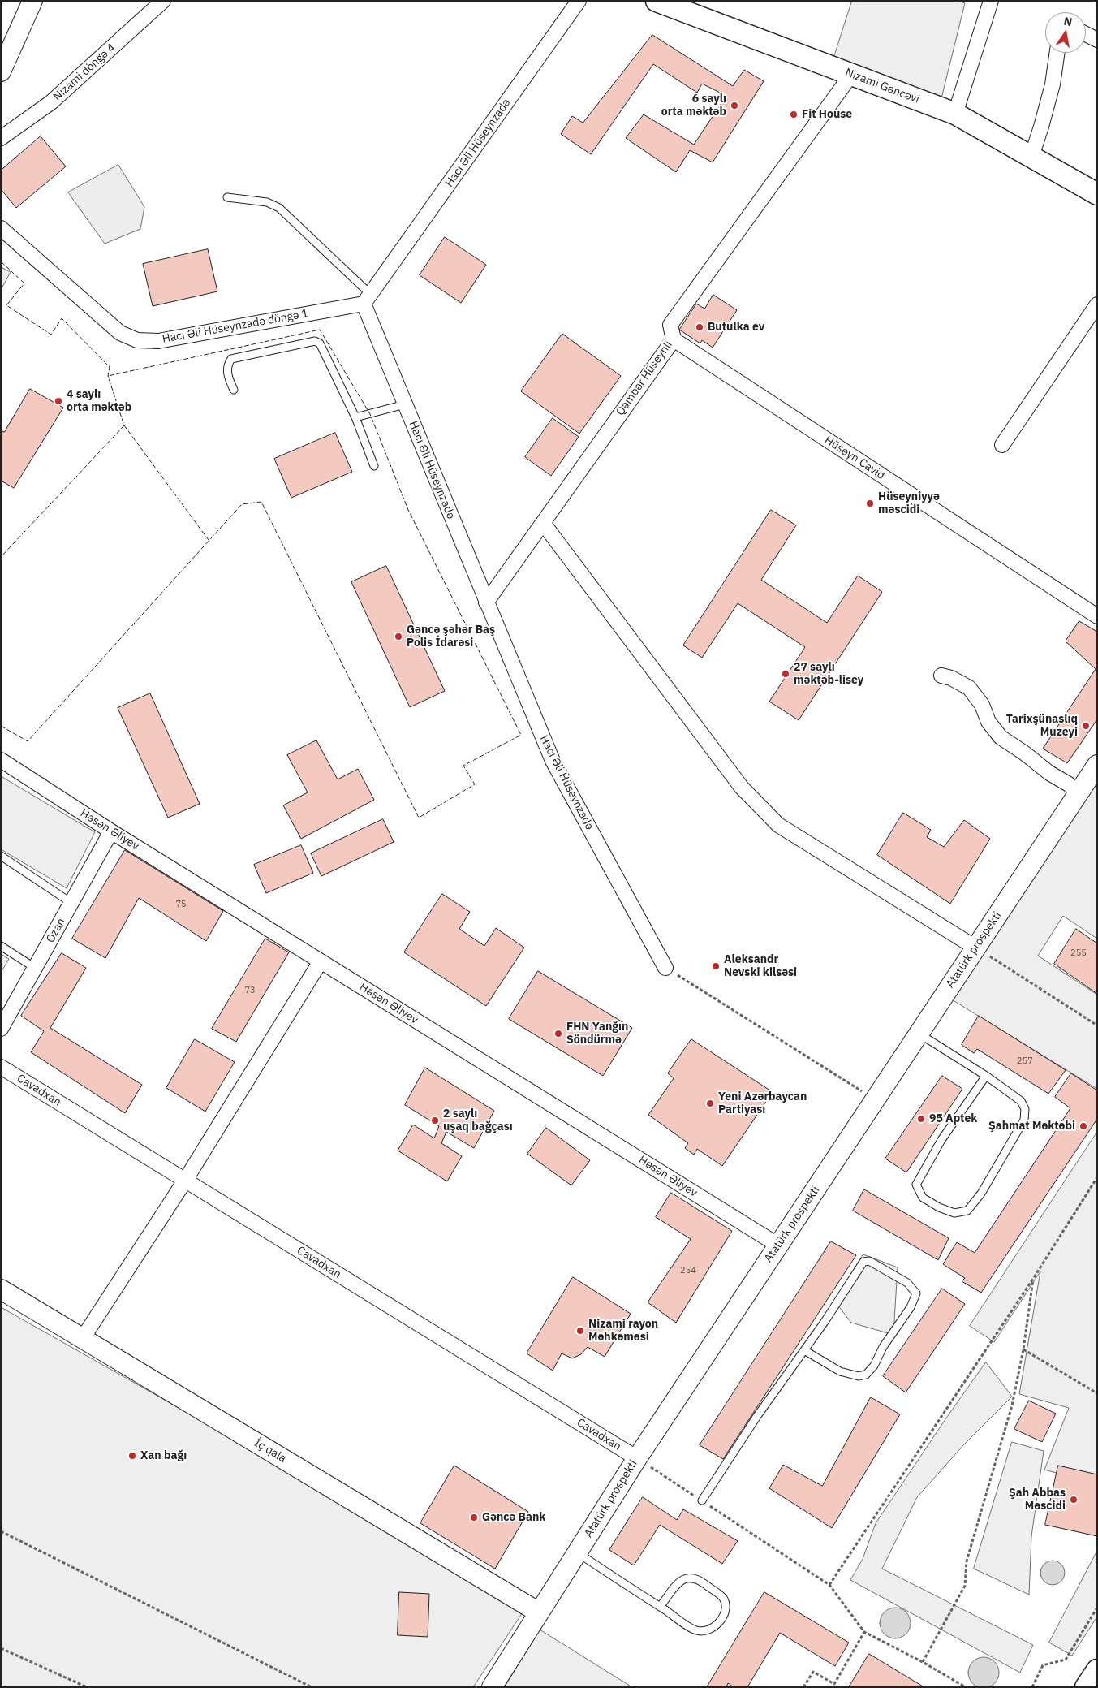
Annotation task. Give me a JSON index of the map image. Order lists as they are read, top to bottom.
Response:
{
  "streets": {
    "main road": ["Nizami Gəncəvi", "Atatürk prospekti", "İç qala"],
    "street": [
      "Nizami döngə 4",
      "Hacı Əli Hüseynzadə",
      "Hacı Əli Hüseynzadə döngə 1",
      "Qəmbər Hüseynli",
      "Hüseyn Cavid",
      "Həsən Əliyev",
      "Ozan",
      "Cavadxan"
    ]
  },
  "crossings": [
    ["Nizami Gəncəvi", "Qəmbər Hüseynli"],
    ["Hacı Əli Hüseynzadə", "Hacı Əli Hüseynzadə döngə 1"],
    ["Hacı Əli Hüseynzadə", "Qəmbər Hüseynli"],
    ["Qəmbər Hüseynli", "Hüseyn Cavid"],
    ["Həsən Əliyev", "Ozan"],
    ["Həsən Əliyev", "Atatürk prospekti"],
    ["Atatürk prospekti", "Cavadxan"],
    ["Atatürk prospekti", "İç qala"]
  ],
  "places": [
    "6 saylı orta məktəb",
    "Fit House",
    "Butulka ev",
    "4 saylı orta məktəb",
    "Hüseyniyyə məscidi",
    "Gəncə şəhər Baş Polis İdarəsi",
    "27 saylı məktəb-lisey",
    "Tarixşünaslıq Muzeyi",
    "Aleksandr Nevski kilsəsi",
    "FHN Yanğın Söndürmə",
    "Yeni Azərbaycan Partiyası",
    "95 Aptek",
    "2 saylı uşaq bağçası",
    "Şahmat Məktəbi",
    "Nizami rayon Məhkəməsi",
    "Xan bağı",
    "Şah Abbas Məscidi",
    "Gəncə Bank"
  ],
  "house_numbers": [
    "75",
    "255",
    "73",
    "257",
    "254"
  ],
  "north": "top"
}
